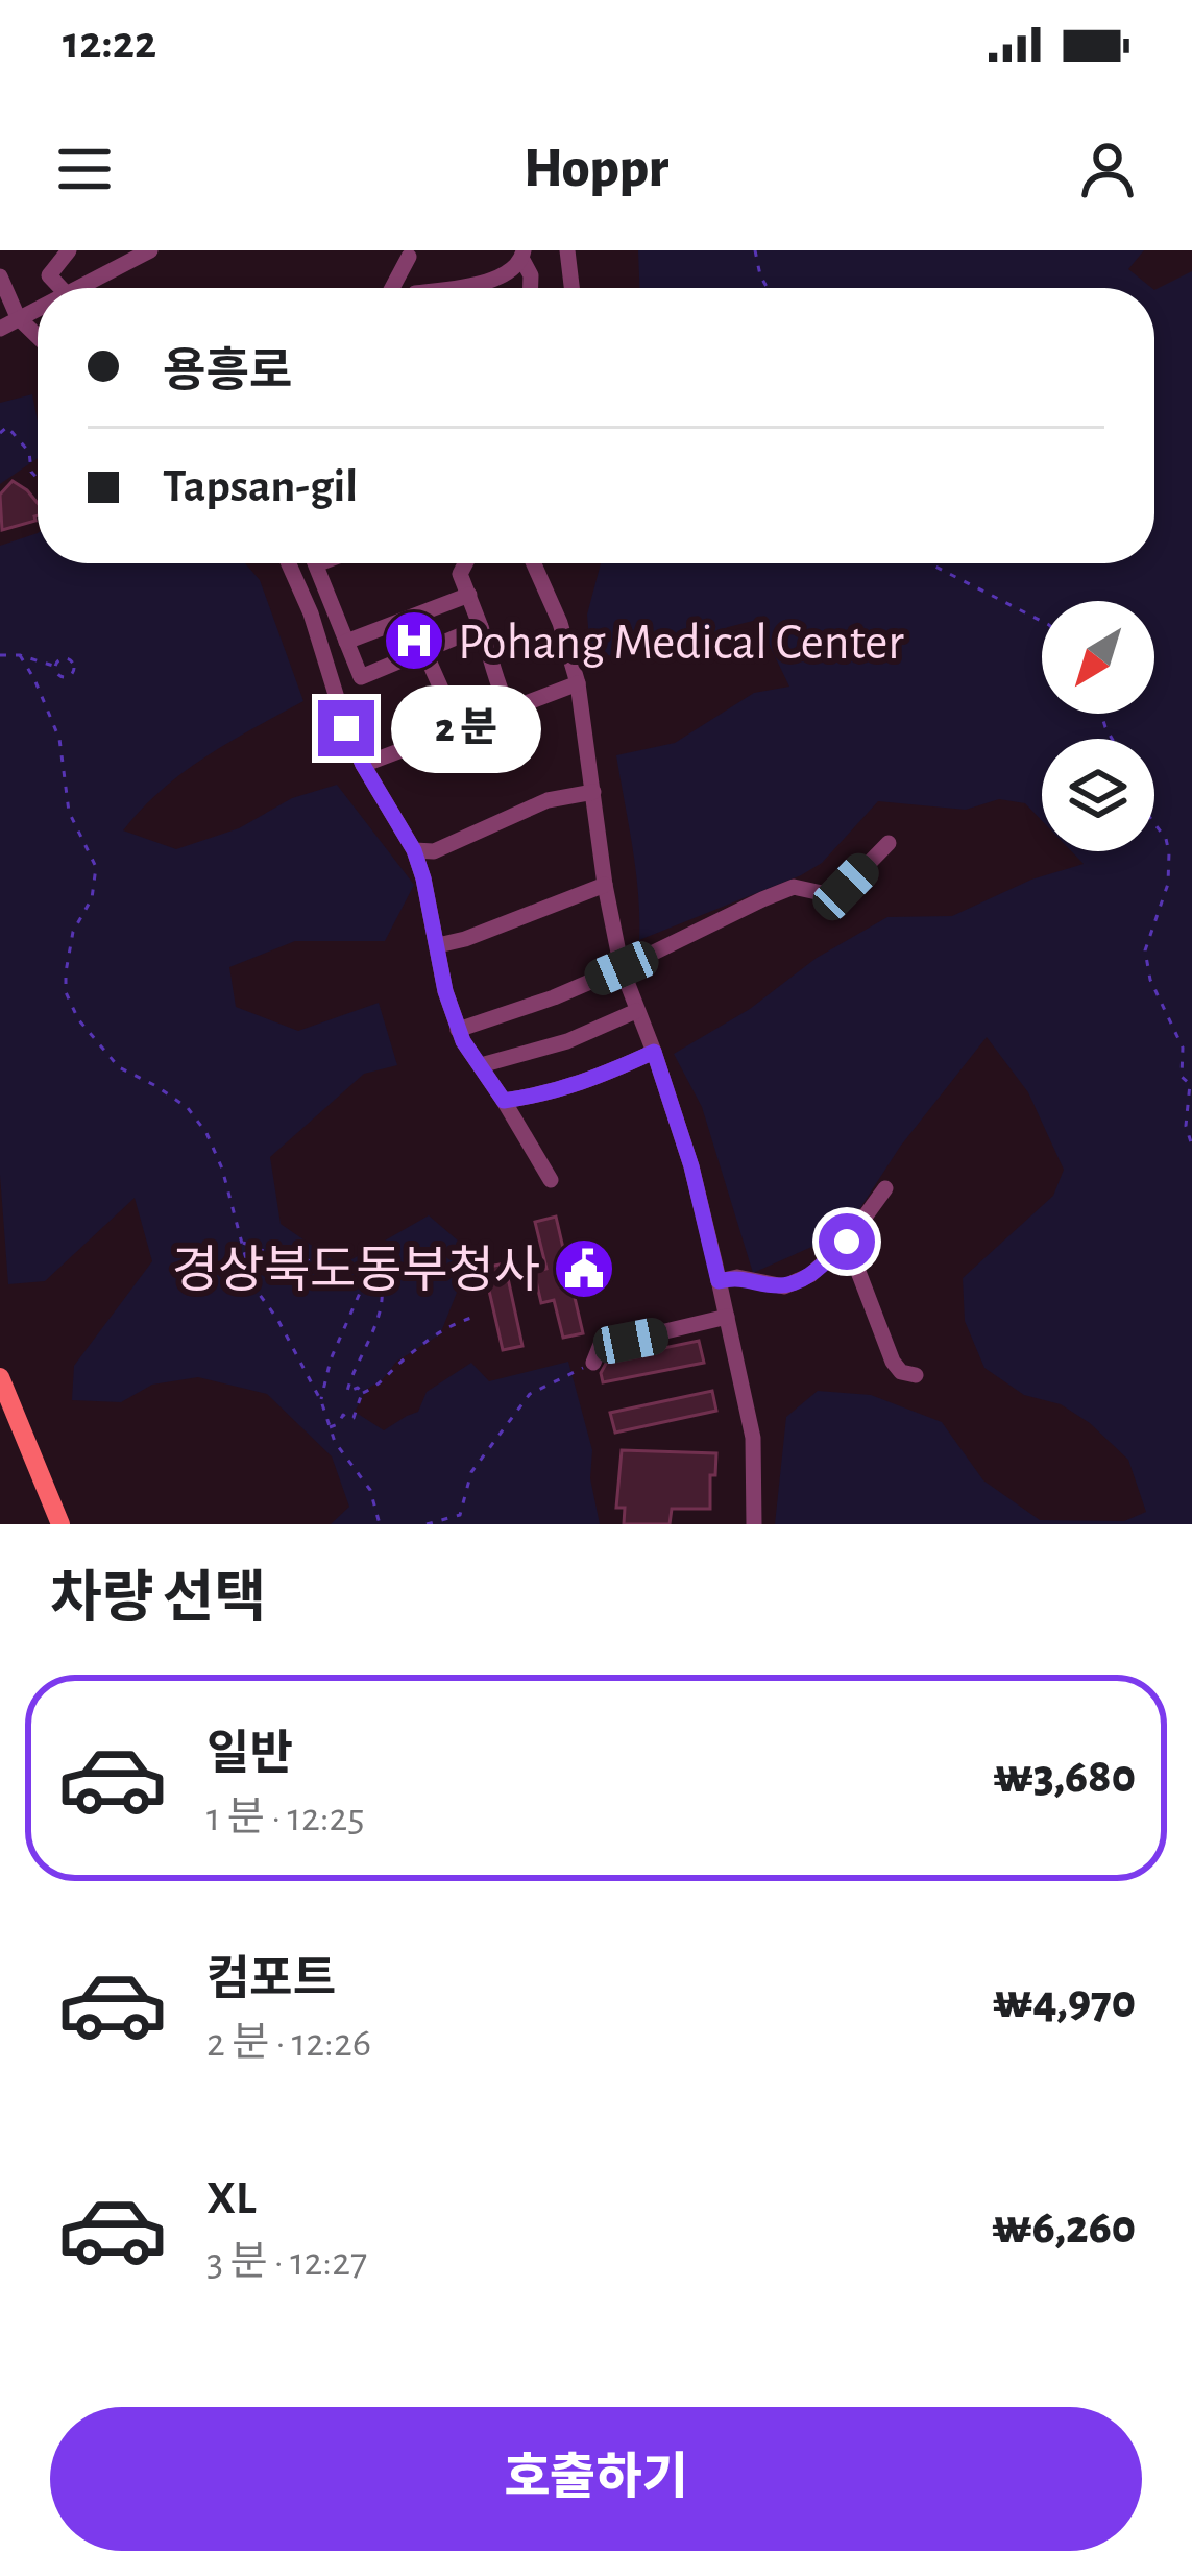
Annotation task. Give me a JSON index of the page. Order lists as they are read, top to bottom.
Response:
{
  "places": {
    "hospital": ["Pohang Medical Center"],
    "public building": ["경상북도동부청사"]
  },
  "north": "bottom left",
  "page": {
    "status": "12:22",
    "header": "Hoppr",
    "banner": ["용흥로", "Tapsan-gil"],
    "bubble": "2 분",
    "heading": "차량 선택",
    "list": [
      {
        "name": "일반",
        "note": "1 분 · 12:25",
        "value": "₩3,680"
      },
      {
        "name": "컴포트",
        "note": "2 분 · 12:26",
        "value": "₩4,970"
      },
      {
        "name": "XL",
        "note": "3 분 · 12:27",
        "value": "₩6,260"
      }
    ],
    "buttons": "호출하기"
  }
}
